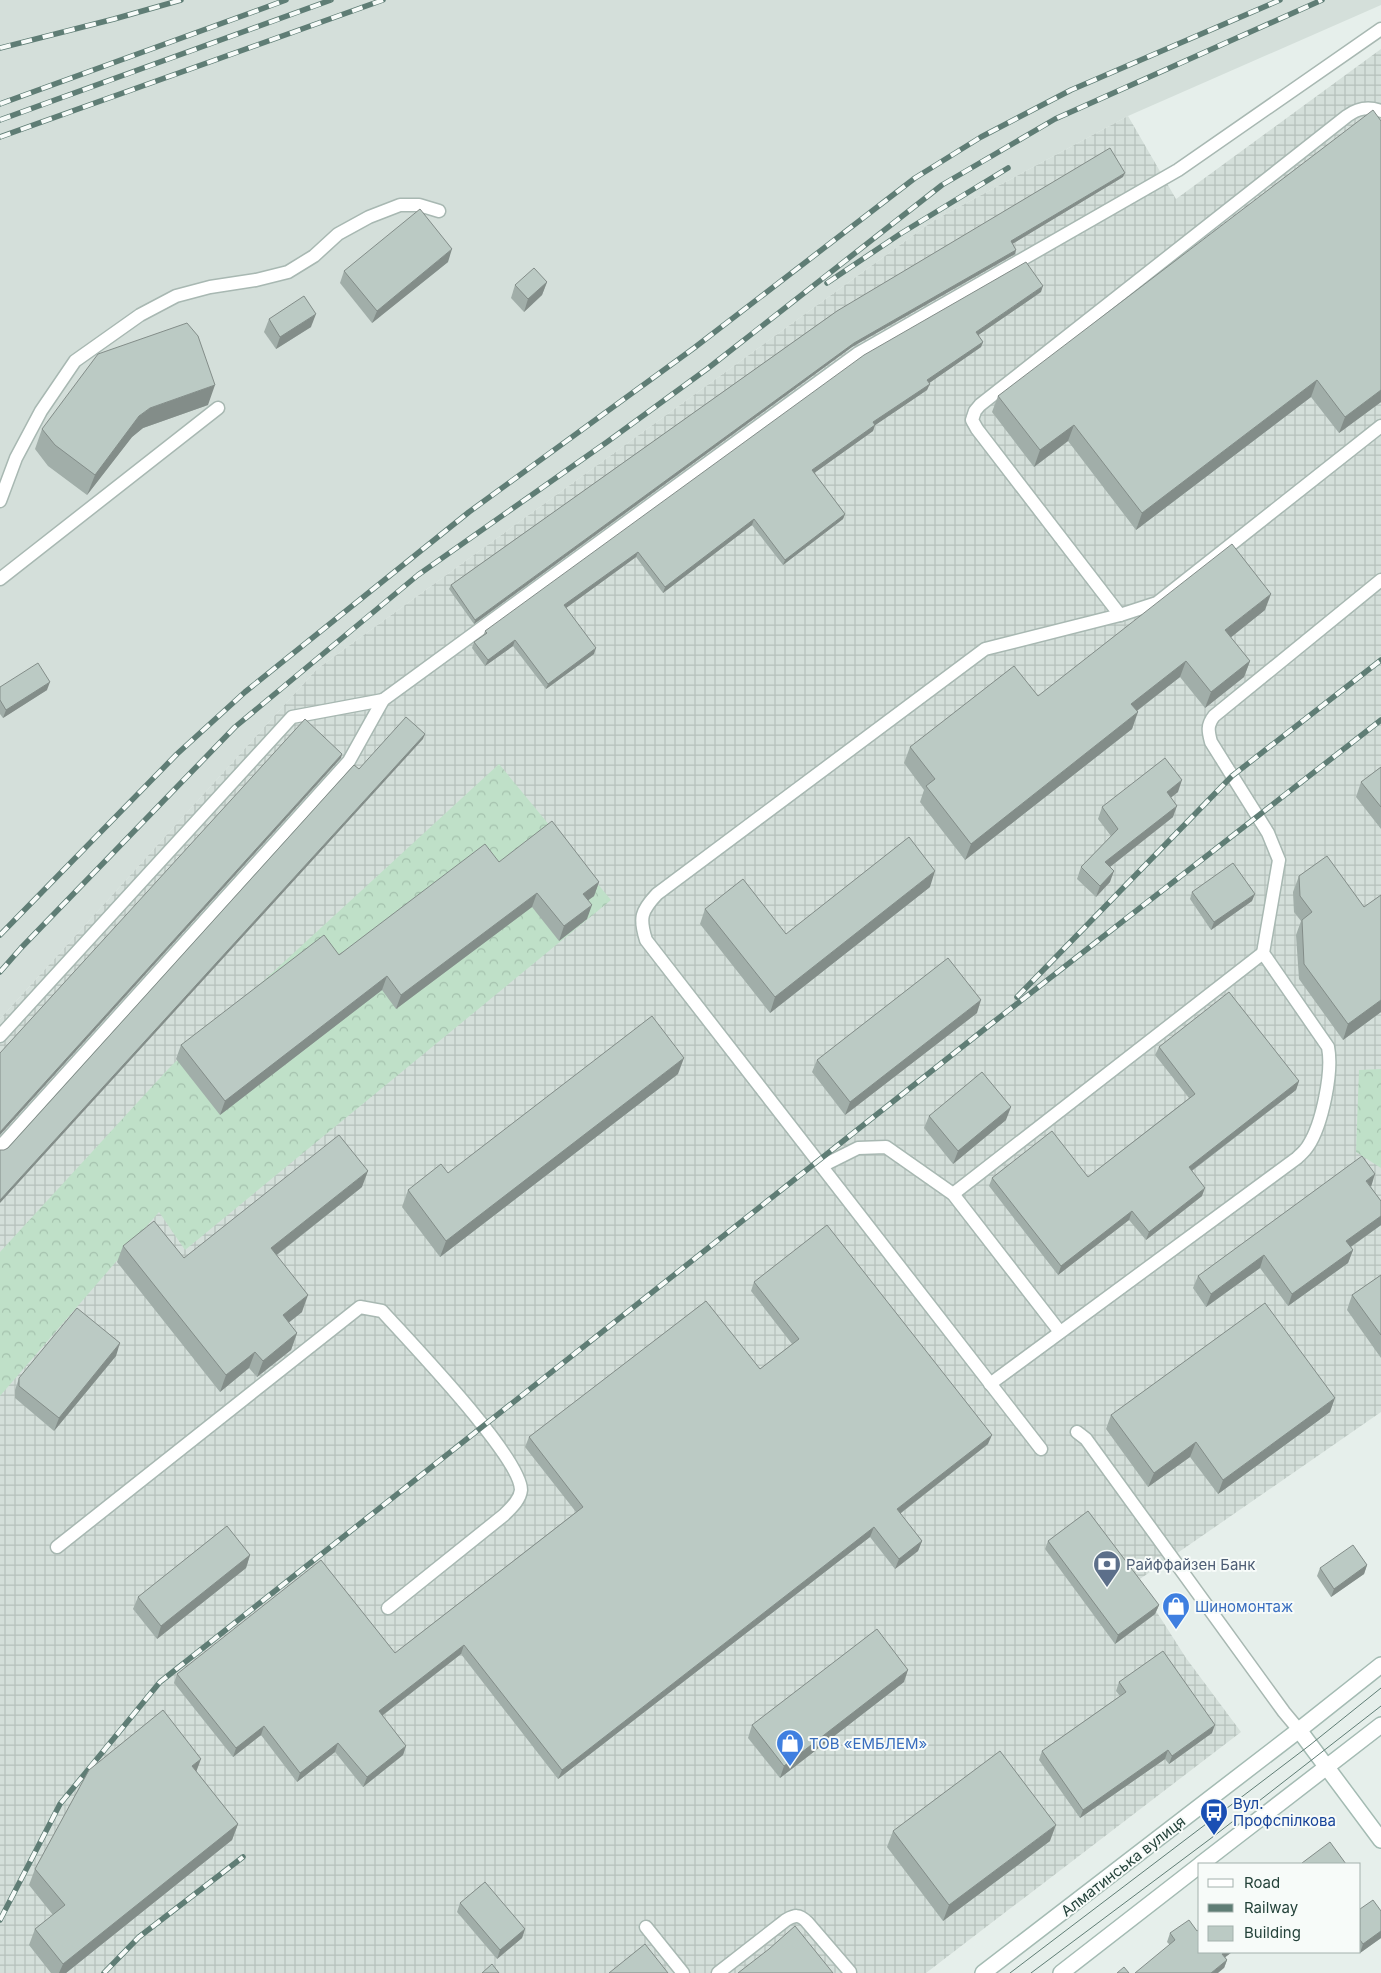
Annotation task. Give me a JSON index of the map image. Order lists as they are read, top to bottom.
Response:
{
  "streets": {
    "street": ["Алматинська вулиця"]
  },
  "places": {
    "bank": ["Райффайзен Банк"],
    "shop": ["Шиномонтаж", "ТОВ «ЕМБЛЕМ»"],
    "bus stop": ["Вул. Профспілкова"]
  },
  "legend": ["Road", "Railway", "Building"]
}
